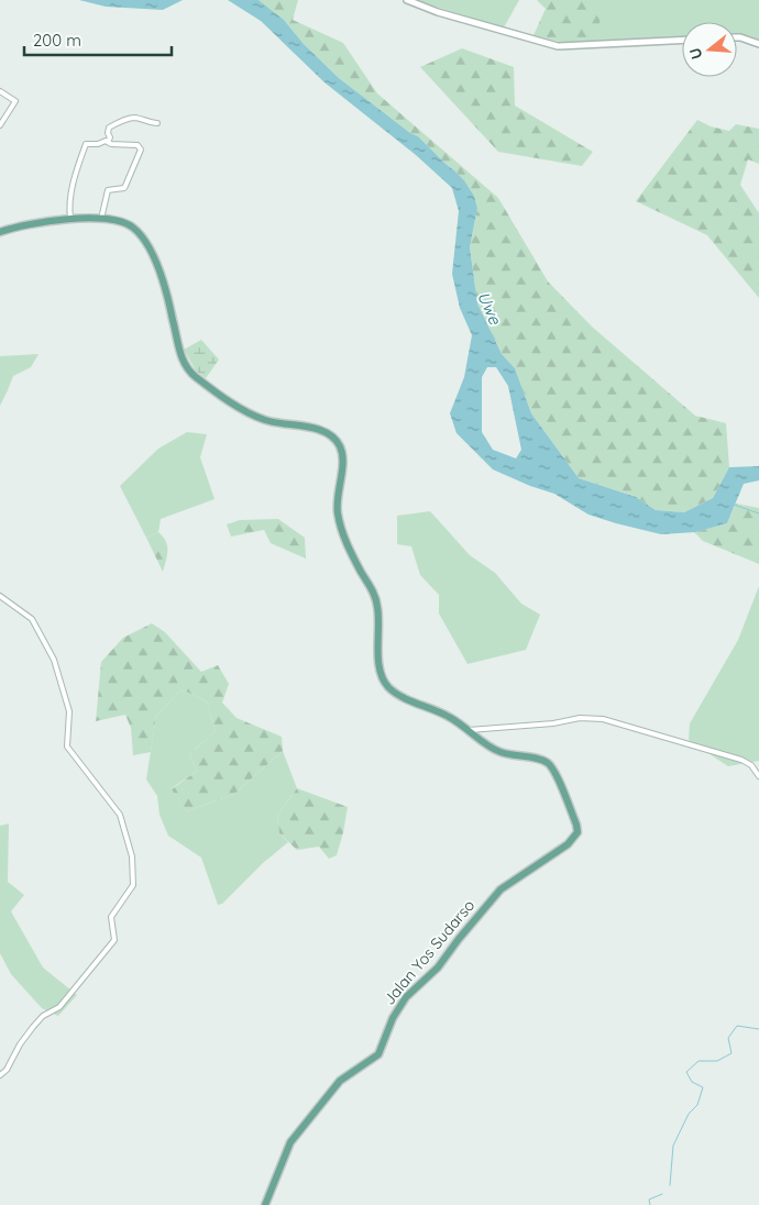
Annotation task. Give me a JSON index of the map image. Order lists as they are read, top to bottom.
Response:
{
  "streets": {
    "main road": ["Jalan Yos Sudarso"]
  },
  "water": ["Uwe"],
  "scale_bar": "200 m",
  "north": "left"
}
